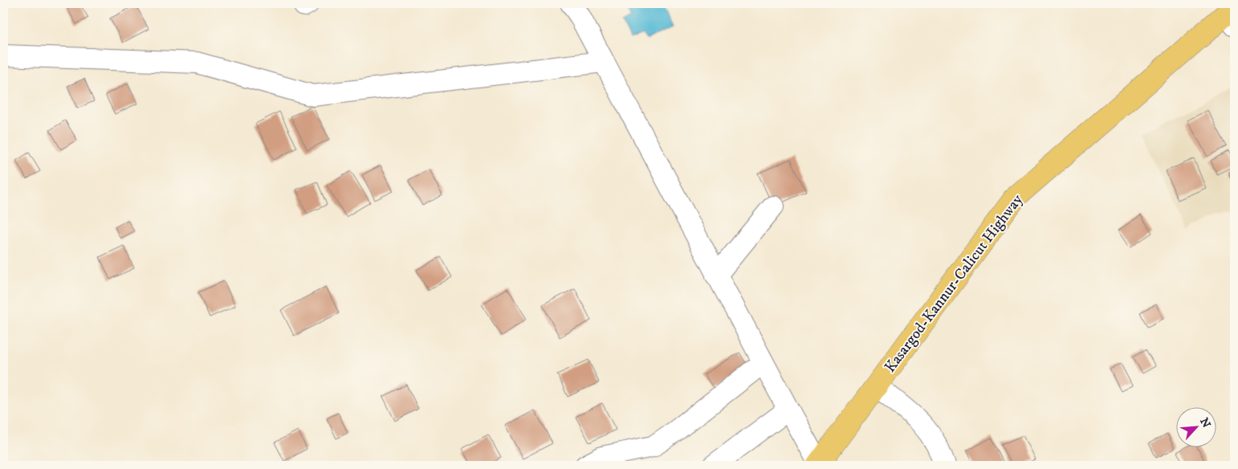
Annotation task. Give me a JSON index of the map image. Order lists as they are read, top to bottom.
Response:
{
  "streets": {
    "highway": ["Kasargod-Kannur-Calicut Highway"]
  },
  "north": "top right"
}
